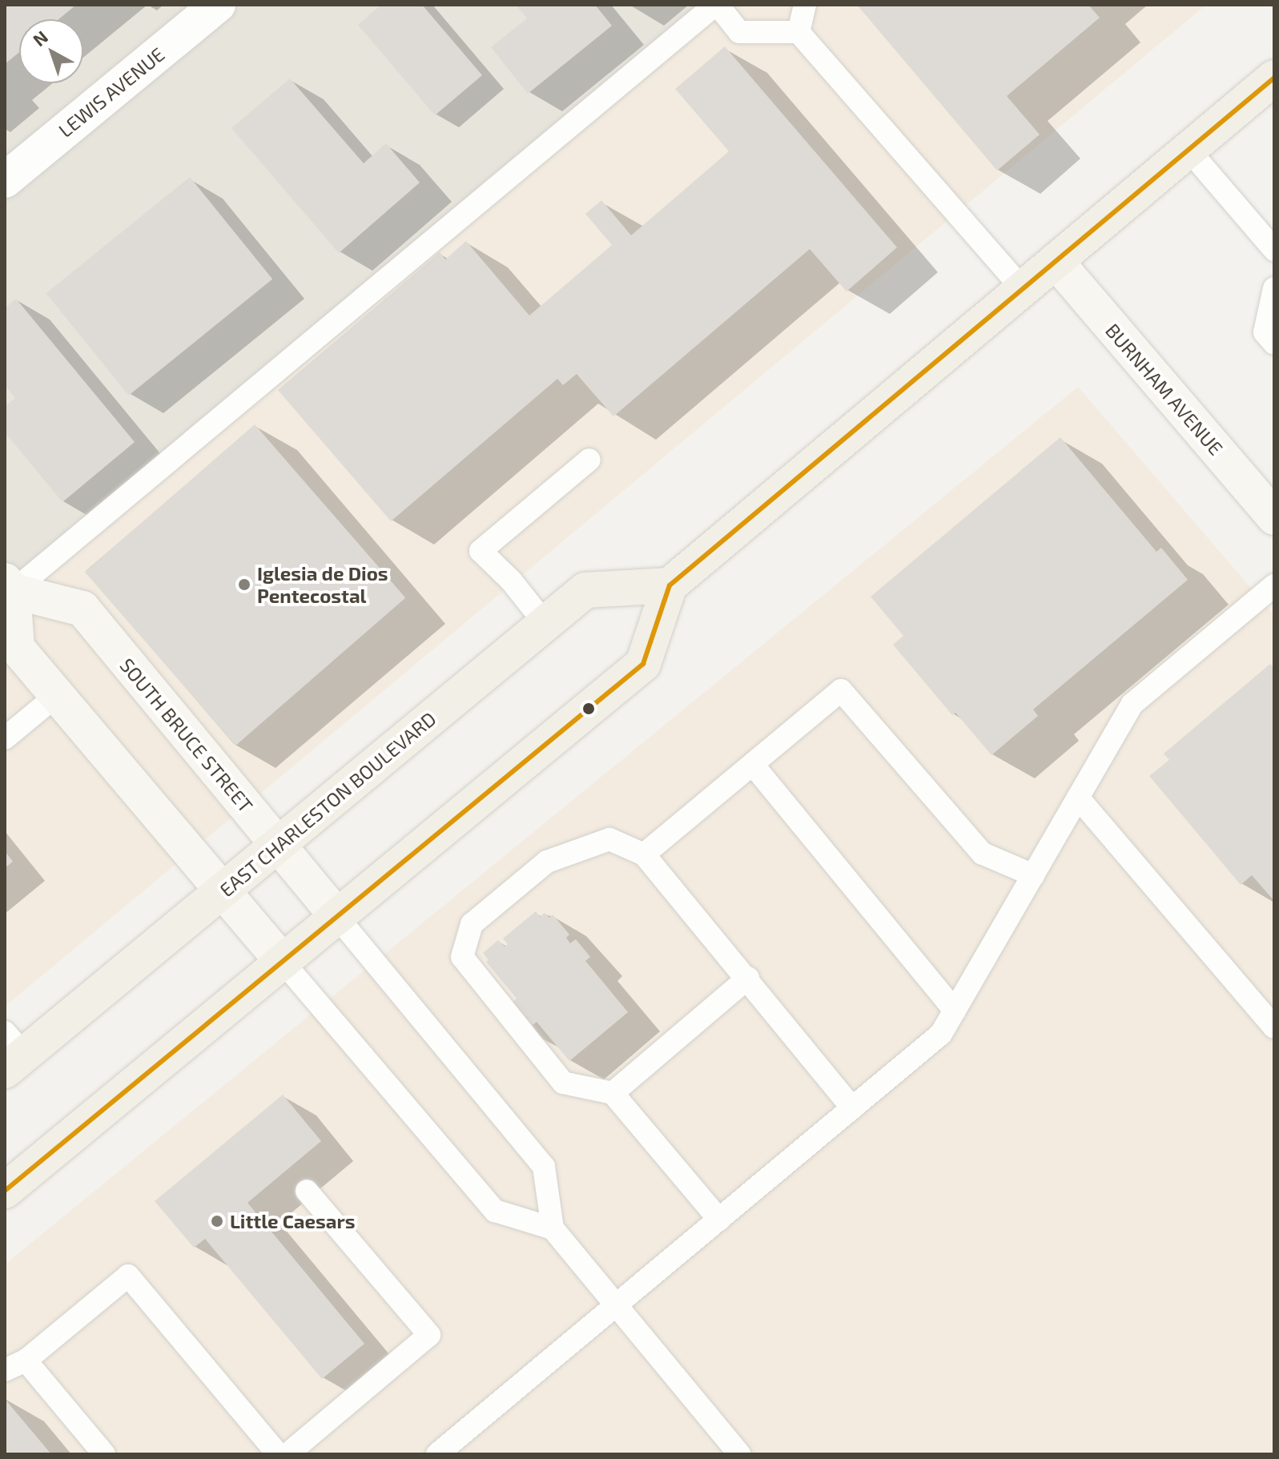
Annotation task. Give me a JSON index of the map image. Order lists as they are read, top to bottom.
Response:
{
  "streets": {
    "main road": ["EAST CHARLESTON BOULEVARD"],
    "street": ["LEWIS AVENUE", "BURNHAM AVENUE", "SOUTH BRUCE STREET"]
  },
  "crossings": [
    ["SOUTH BRUCE STREET", "EAST CHARLESTON BOULEVARD"]
  ],
  "places": ["Iglesia de Dios Pentecostal", "Little Caesars"],
  "north": "top left"
}
